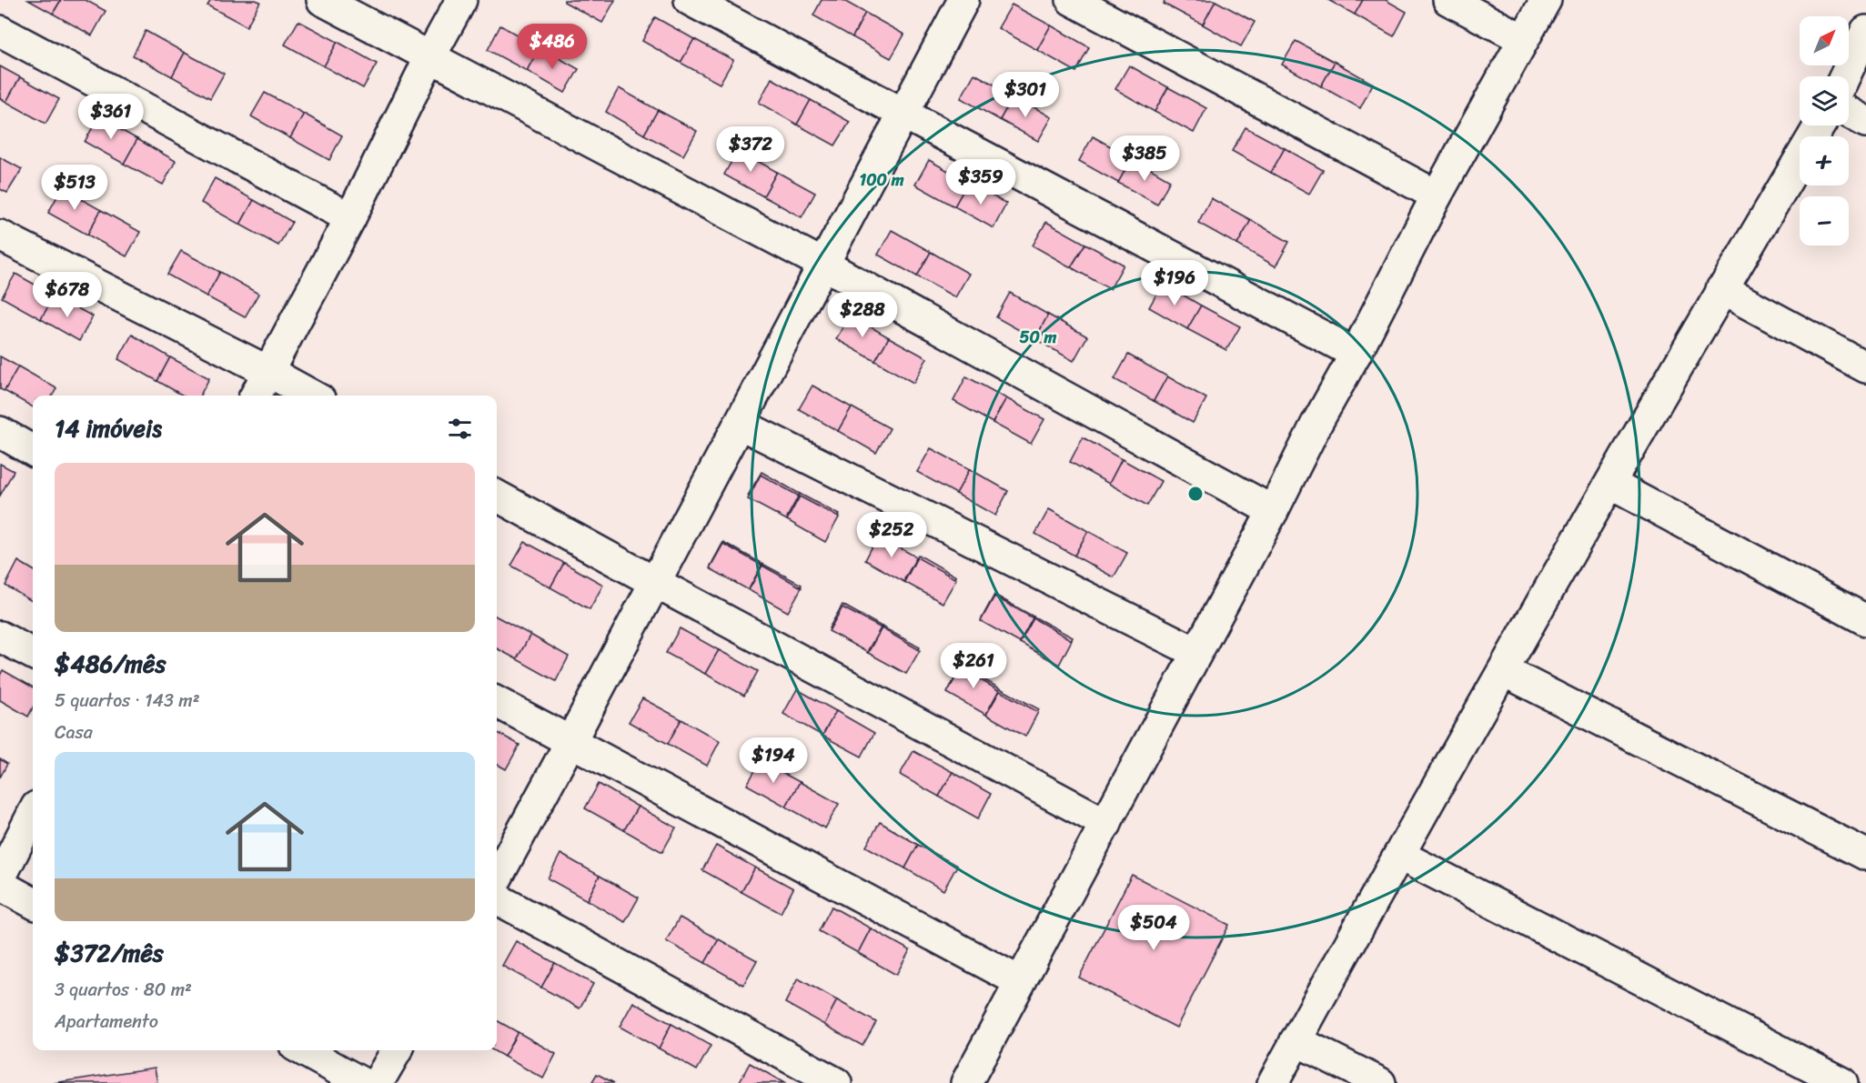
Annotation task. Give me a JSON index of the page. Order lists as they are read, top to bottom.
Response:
{
  "north": "top right",
  "page": {
    "map_buttons": ["+", "−"],
    "price": [
      "$486",
      "$301",
      "$361",
      "$372",
      "$385",
      "$359",
      "$513",
      "$196",
      "$678",
      "$288",
      "$252",
      "$261",
      "$194",
      "$504"
    ],
    "heading": "14 imóveis",
    "list": [
      {
        "name": "$486/mês",
        "note": "5 quartos · 143 m² · Casa"
      },
      {
        "name": "$372/mês",
        "note": "3 quartos · 80 m² · Apartamento"
      }
    ]
  },
  "rings": ["100 m", "50 m"]
}
